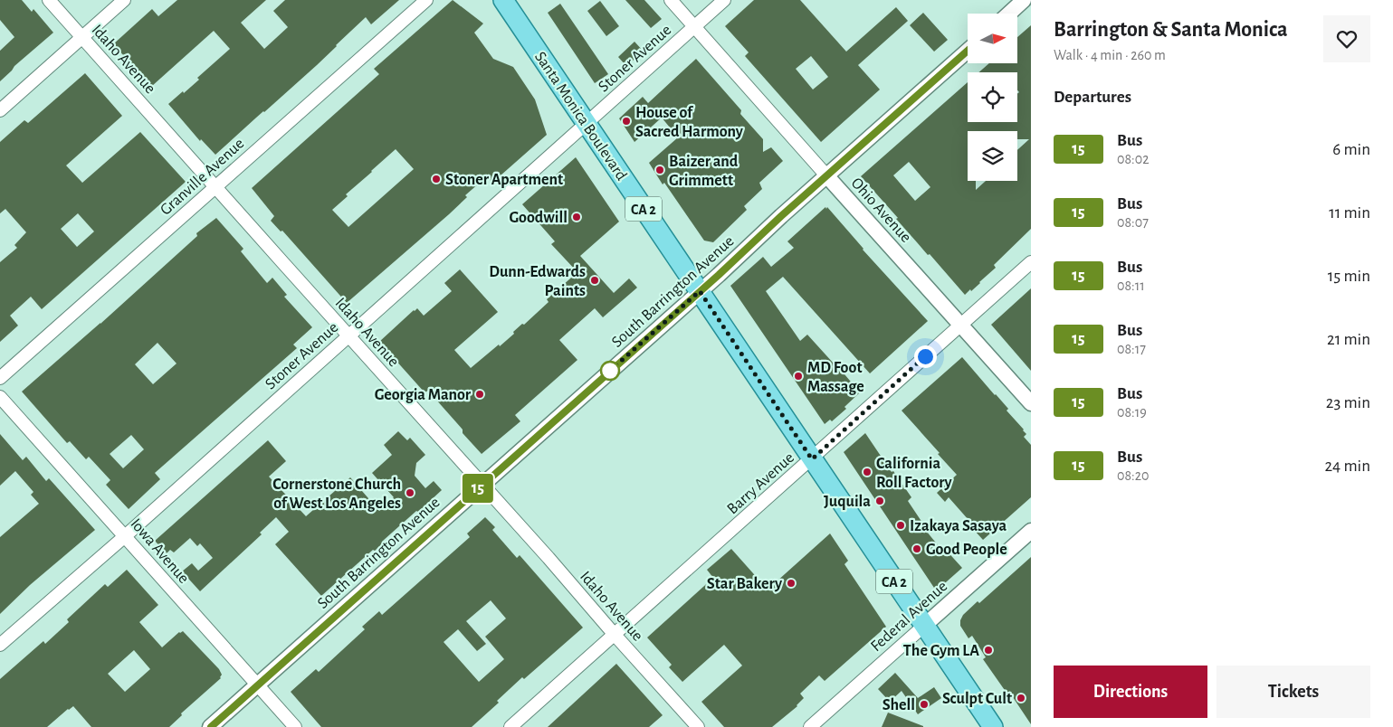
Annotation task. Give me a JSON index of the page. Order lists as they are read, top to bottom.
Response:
{
  "streets": {
    "main road": ["Santa Monica Boulevard", "CA 2"],
    "street": [
      "Stoner Avenue",
      "Idaho Avenue",
      "Granville Avenue",
      "Ohio Avenue",
      "South Barrington Avenue",
      "Barry Avenue",
      "Iowa Avenue",
      "Federal Avenue"
    ]
  },
  "crossings": [
    ["Stoner Avenue", "Idaho Avenue"],
    ["Stoner Avenue", "Santa Monica Boulevard"],
    ["Stoner Avenue", "Ohio Avenue"],
    ["Stoner Avenue", "Iowa Avenue"],
    ["Idaho Avenue", "Granville Avenue"],
    ["Idaho Avenue", "South Barrington Avenue"],
    ["Idaho Avenue", "Barry Avenue"],
    ["Santa Monica Boulevard", "South Barrington Avenue"],
    ["Santa Monica Boulevard", "Barry Avenue"],
    ["Santa Monica Boulevard", "Federal Avenue"],
    ["Ohio Avenue", "South Barrington Avenue"],
    ["Ohio Avenue", "Barry Avenue"],
    ["South Barrington Avenue", "Iowa Avenue"]
  ],
  "places": [
    "House of Sacred Harmony",
    "Baizer and Grimmett",
    "Stoner Apartment",
    "Goodwill",
    "Dunn-Edwards Paints",
    "MD Foot Massage",
    "Georgia Manor",
    "California Roll Factory",
    "Cornerstone Church of West Los Angeles",
    "Juquila",
    "Izakaya Sasaya",
    "Good People",
    "Star Bakery",
    "The Gym LA",
    "Sculpt Cult",
    "Shell"
  ],
  "lines": ["bus line 15"],
  "north": "right",
  "page": {
    "on_map": "15",
    "heading": [
      ["Barrington & Santa Monica", "Walk · 4 min · 260 m"],
      "Departures"
    ],
    "list": [
      {
        "mark": "15",
        "name": "Bus",
        "note": "08:02",
        "value": "6 min"
      },
      {
        "mark": "15",
        "name": "Bus",
        "note": "08:07",
        "value": "11 min"
      },
      {
        "mark": "15",
        "name": "Bus",
        "note": "08:11",
        "value": "15 min"
      },
      {
        "mark": "15",
        "name": "Bus",
        "note": "08:17",
        "value": "21 min"
      },
      {
        "mark": "15",
        "name": "Bus",
        "note": "08:19",
        "value": "23 min"
      },
      {
        "mark": "15",
        "name": "Bus",
        "note": "08:20",
        "value": "24 min"
      }
    ],
    "buttons": ["Directions", "Tickets"]
  }
}
